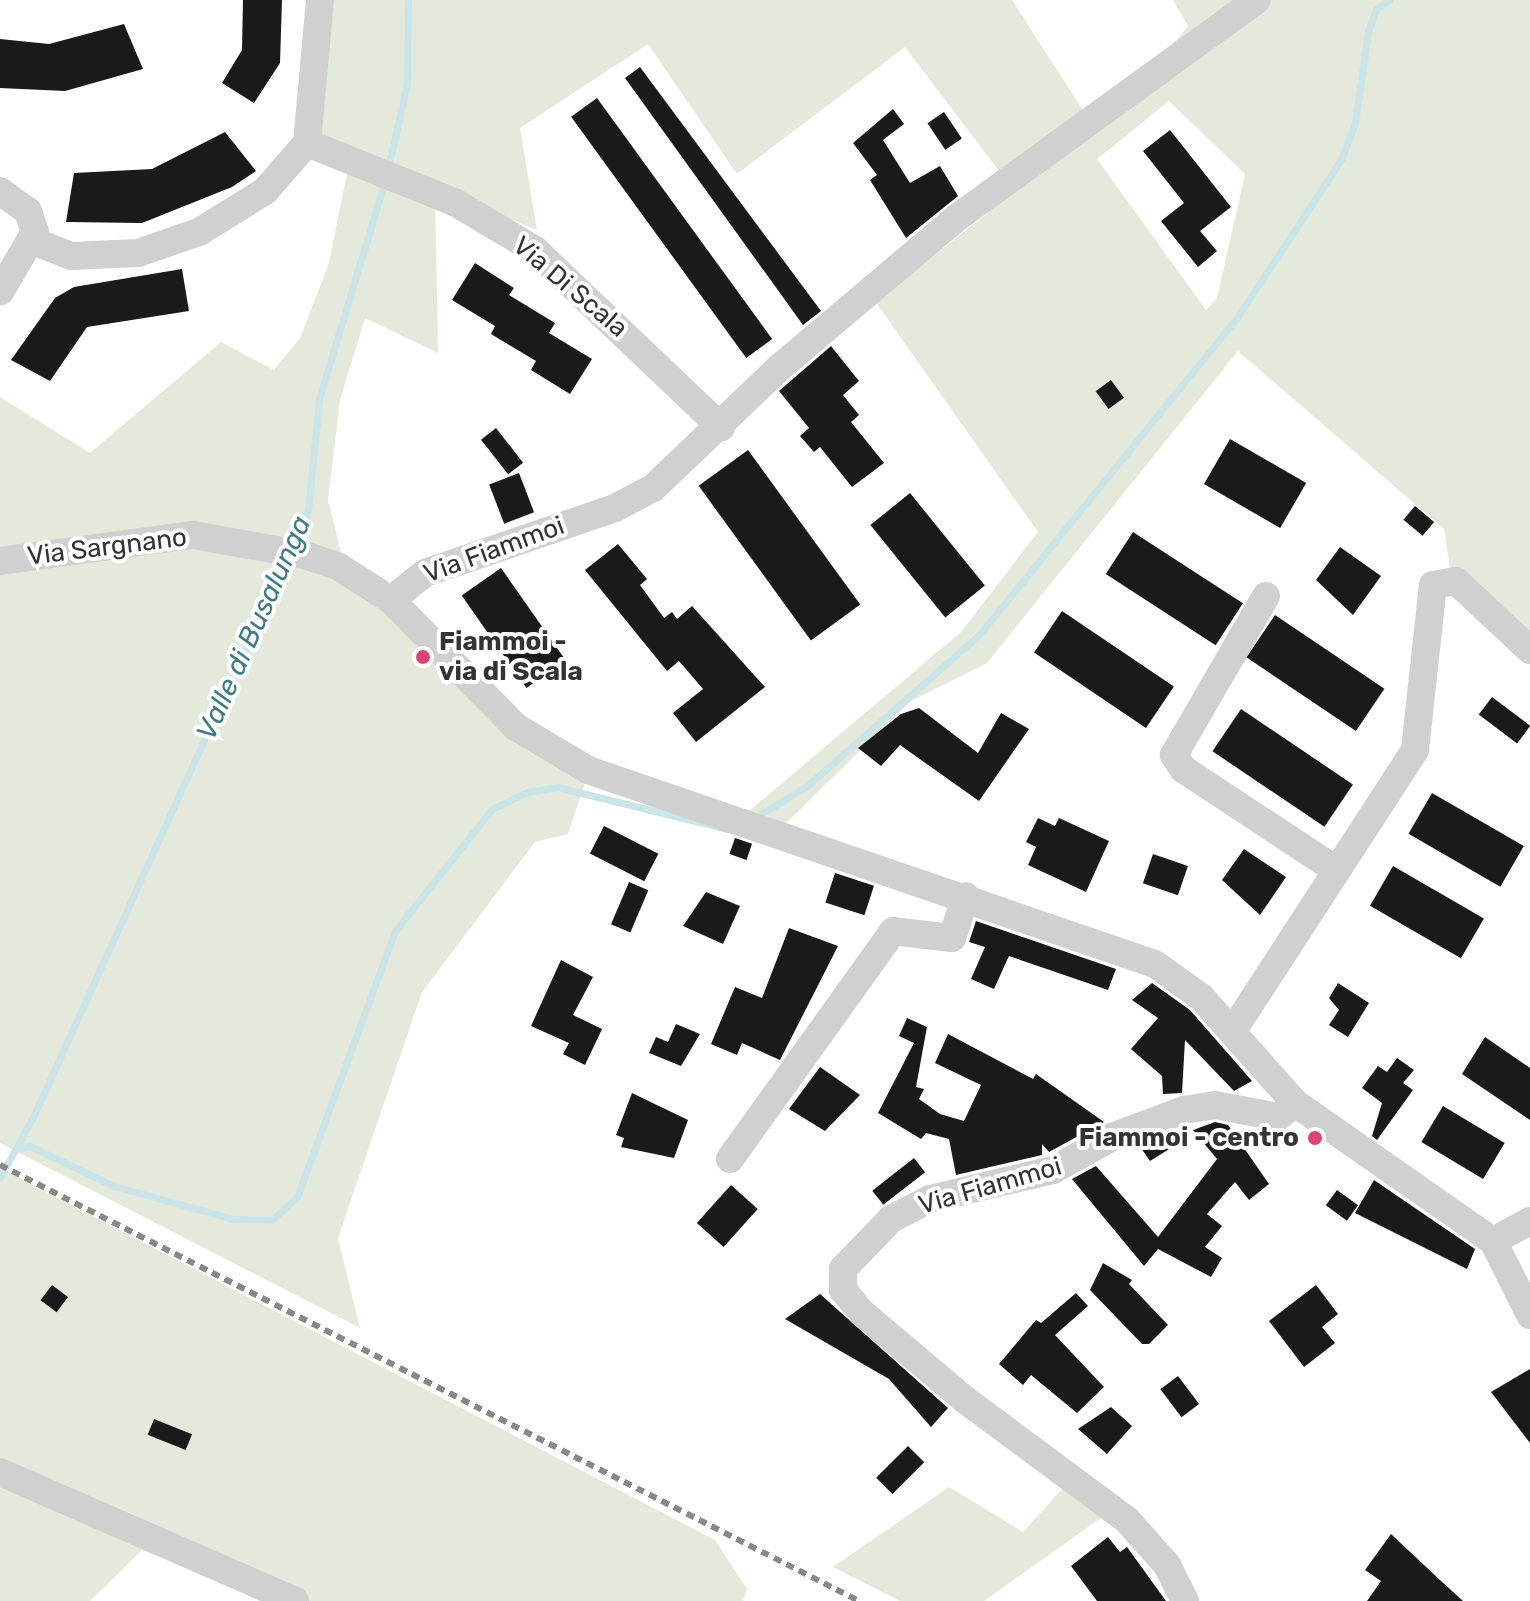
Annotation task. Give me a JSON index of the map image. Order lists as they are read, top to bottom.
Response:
{
  "streets": {
    "street": ["Via Di Scala", "Via Sargnano", "Via Fiammoi"]
  },
  "crossings": [
    ["Via Di Scala", "Via Fiammoi"],
    ["Via Sargnano", "Via Fiammoi"]
  ],
  "water": ["Valle di Busalunga"],
  "places": ["Fiammoi - via di Scala", "Fiammoi - centro"]
}
